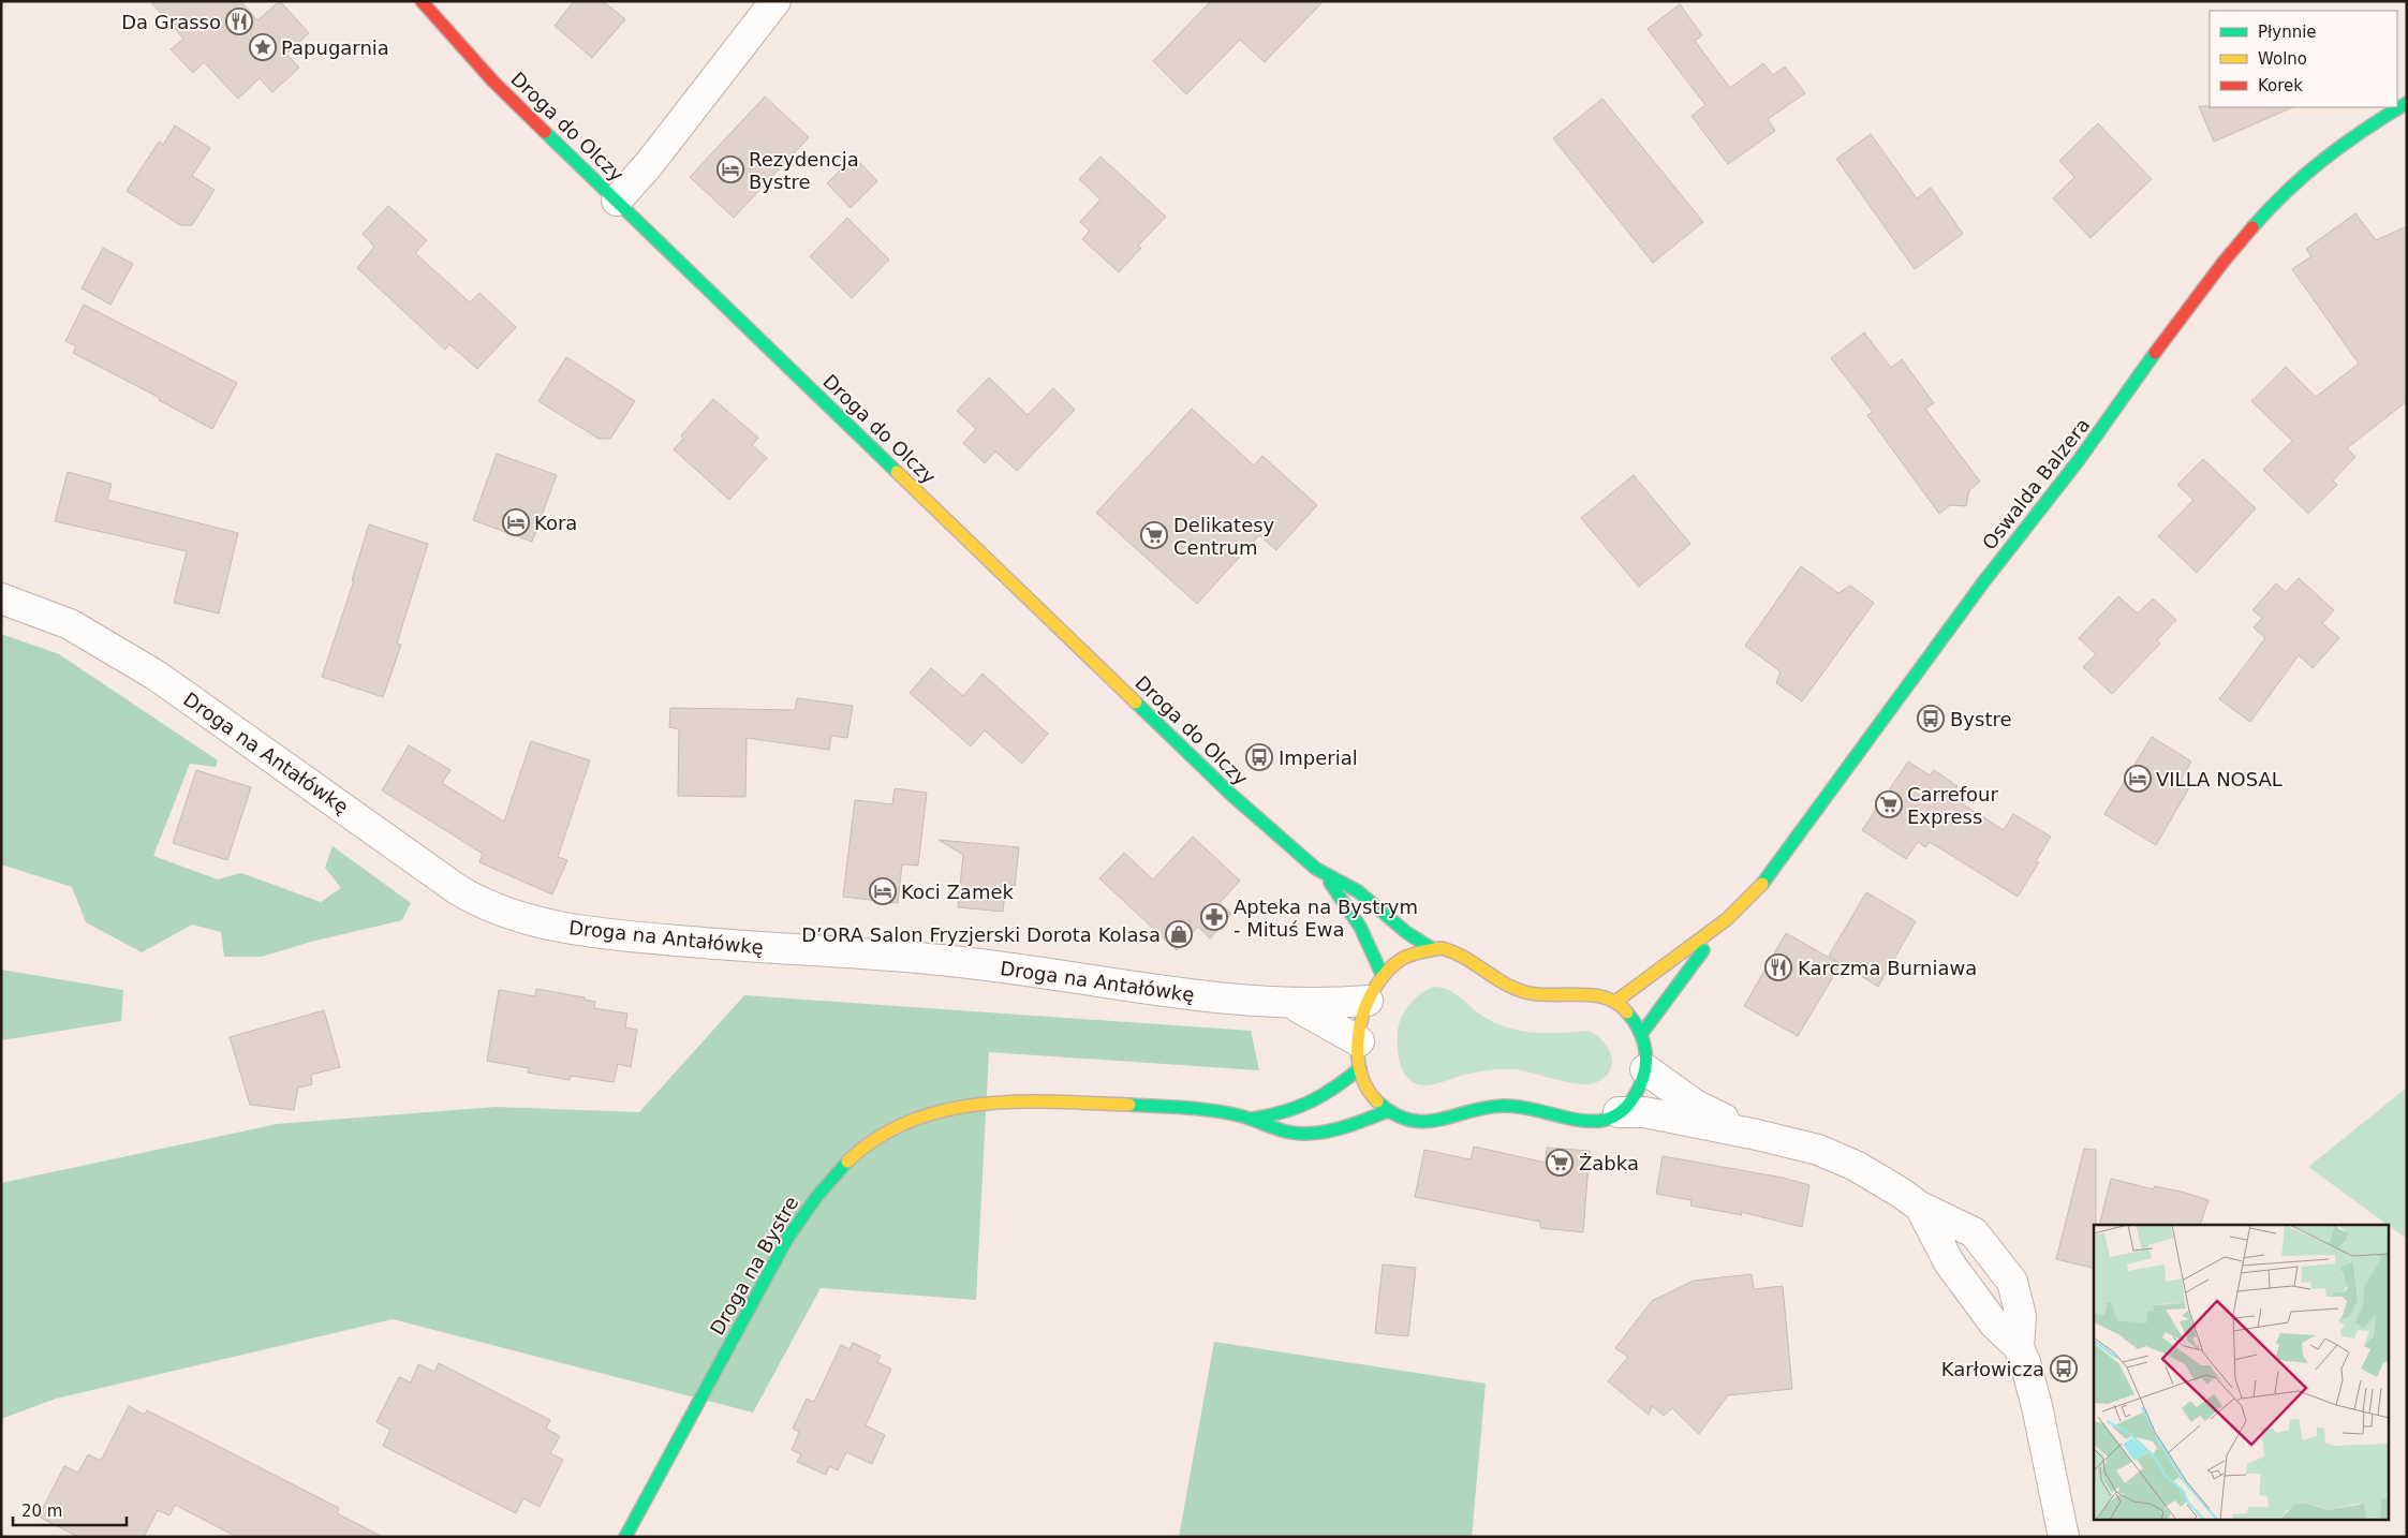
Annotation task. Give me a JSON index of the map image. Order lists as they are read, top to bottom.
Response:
{
  "streets": {
    "street": [
      "Droga do Olczy",
      "Oswalda Balzera",
      "Droga na Antałówkę",
      "Droga na Bystre"
    ]
  },
  "crossings": [
    ["Droga na Antałówkę", "Droga na Bystre"]
  ],
  "places": {
    "restaurant": ["Da Grasso", "Karczma Burniawa"],
    "place": ["Papugarnia"],
    "hotel": [
      "Rezydencja Bystre",
      "Kora",
      "VILLA NOSAL",
      "Koci Zamek"
    ],
    "supermarket": ["Delikatesy Centrum", "Carrefour Express", "Żabka"],
    "bus stop": ["Bystre", "Imperial", "Karłowicza"],
    "pharmacy": ["Apteka na Bystrym - Mituś Ewa"],
    "shop": ["D’ORA Salon Fryzjerski Dorota Kolasa"]
  },
  "legend": ["Płynnie", "Wolno", "Korek"],
  "scale_bar": "20 m"
}
